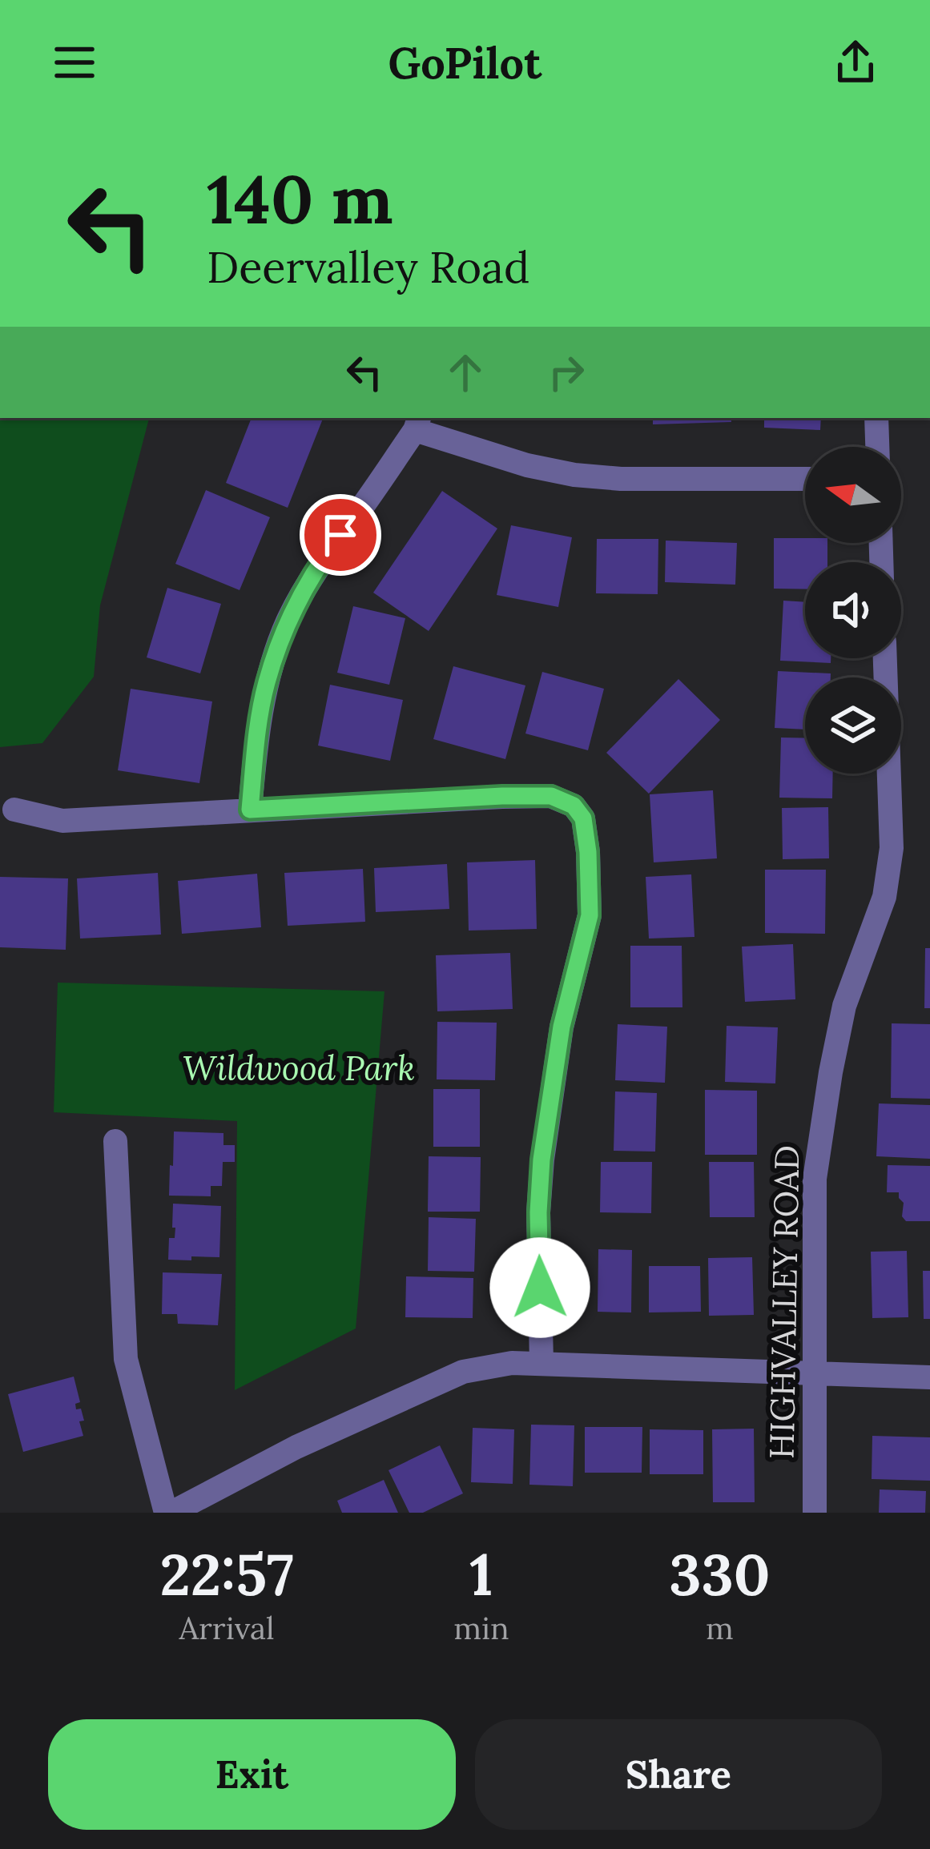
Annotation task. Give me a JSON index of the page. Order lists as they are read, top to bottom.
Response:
{
  "streets": {
    "street": ["HIGHVALLEY ROAD"]
  },
  "parks": ["Wildwood Park"],
  "north": "left",
  "page": {
    "header": "GoPilot",
    "turn": ["140 m", "Deervalley Road"],
    "eta": [
      "22:57",
      "Arrival",
      "1",
      "min",
      "330",
      "m"
    ],
    "buttons": ["Exit", "Share"]
  }
}
